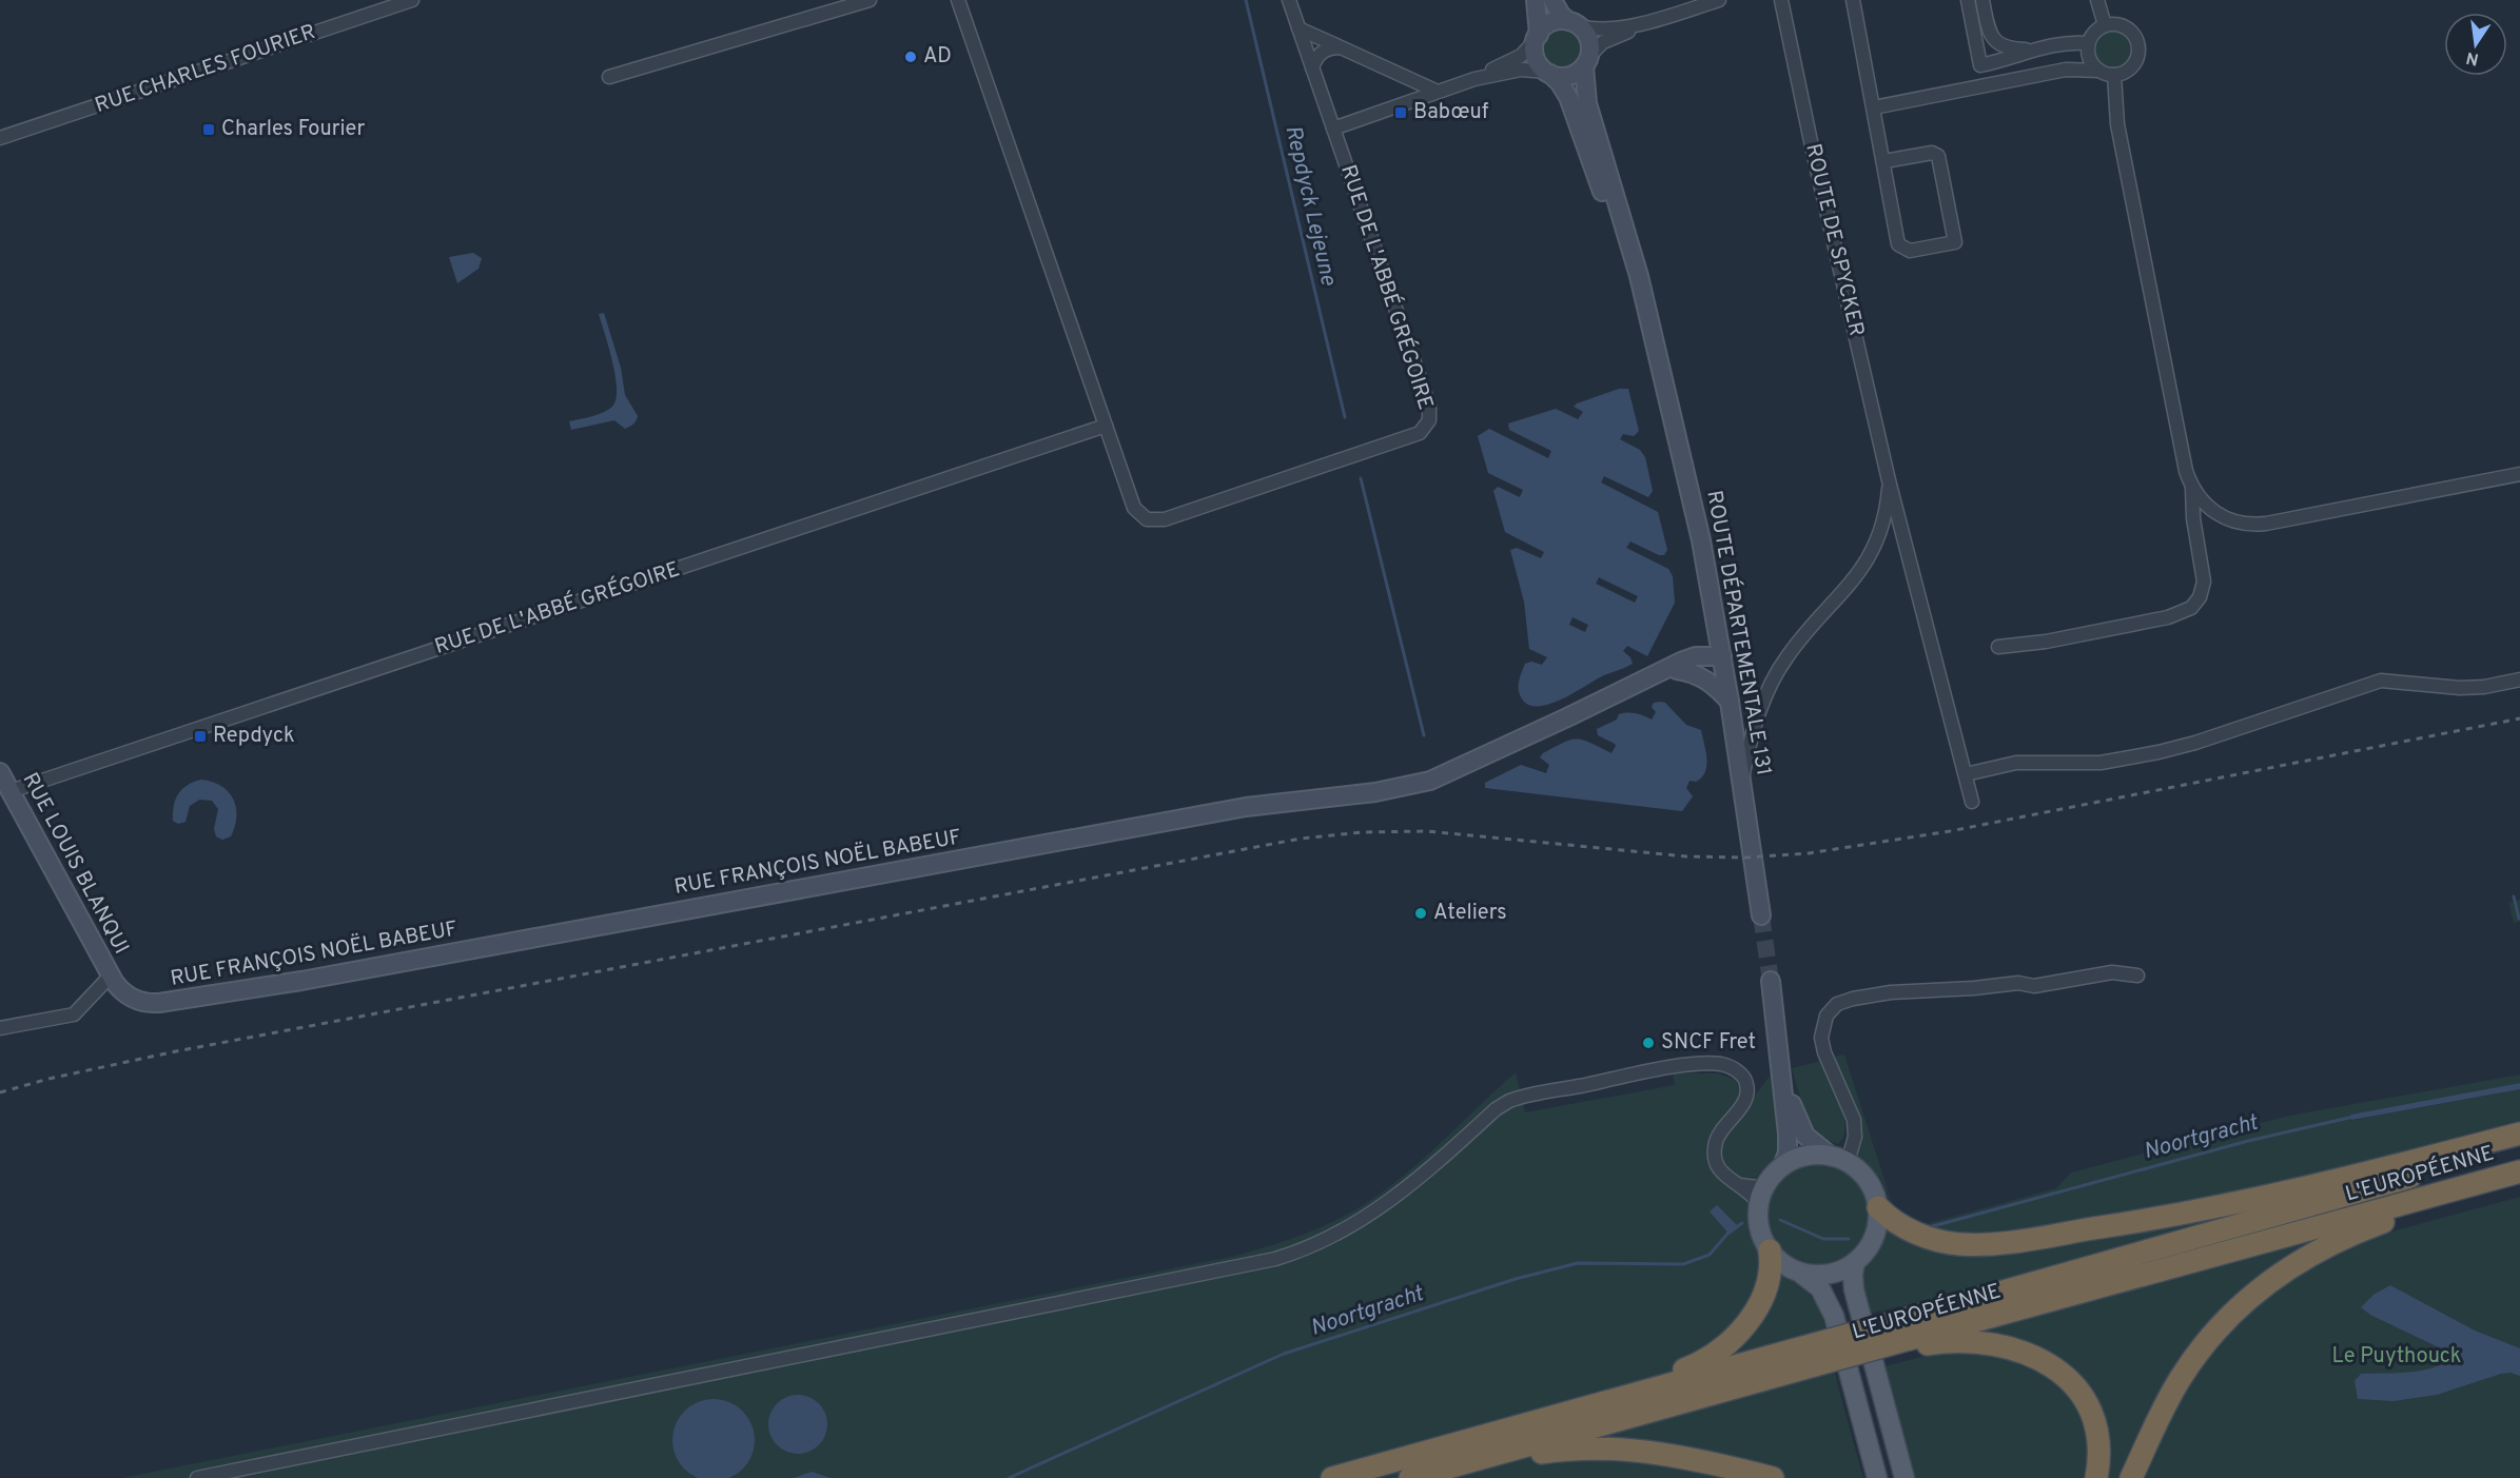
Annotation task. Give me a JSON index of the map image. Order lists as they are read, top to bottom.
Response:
{
  "streets": {
    "highway": ["L'EUROPÉENNE"],
    "street": [
      "RUE CHARLES FOURIER",
      "ROUTE DE SPYCKER",
      "RUE DE L'ABBÉ GRÉGOIRE",
      "ROUTE DÉPARTEMENTALE 131",
      "RUE FRANÇOIS NOËL BABEUF",
      "RUE LOUIS BLANQUI"
    ]
  },
  "crossings": [
    ["ROUTE DE SPYCKER", "ROUTE DÉPARTEMENTALE 131"],
    ["RUE DE L'ABBÉ GRÉGOIRE", "RUE LOUIS BLANQUI"],
    ["ROUTE DÉPARTEMENTALE 131", "RUE FRANÇOIS NOËL BABEUF"],
    ["RUE FRANÇOIS NOËL BABEUF", "RUE LOUIS BLANQUI"]
  ],
  "water": ["Repdyck Lejeune", "Noortgracht"],
  "parks": ["Le Puythouck"],
  "places": {
    "other": ["AD", "Ateliers", "SNCF Fret"],
    "transit": ["Babœuf", "Charles Fourier", "Repdyck"]
  },
  "north": "bottom"
}
